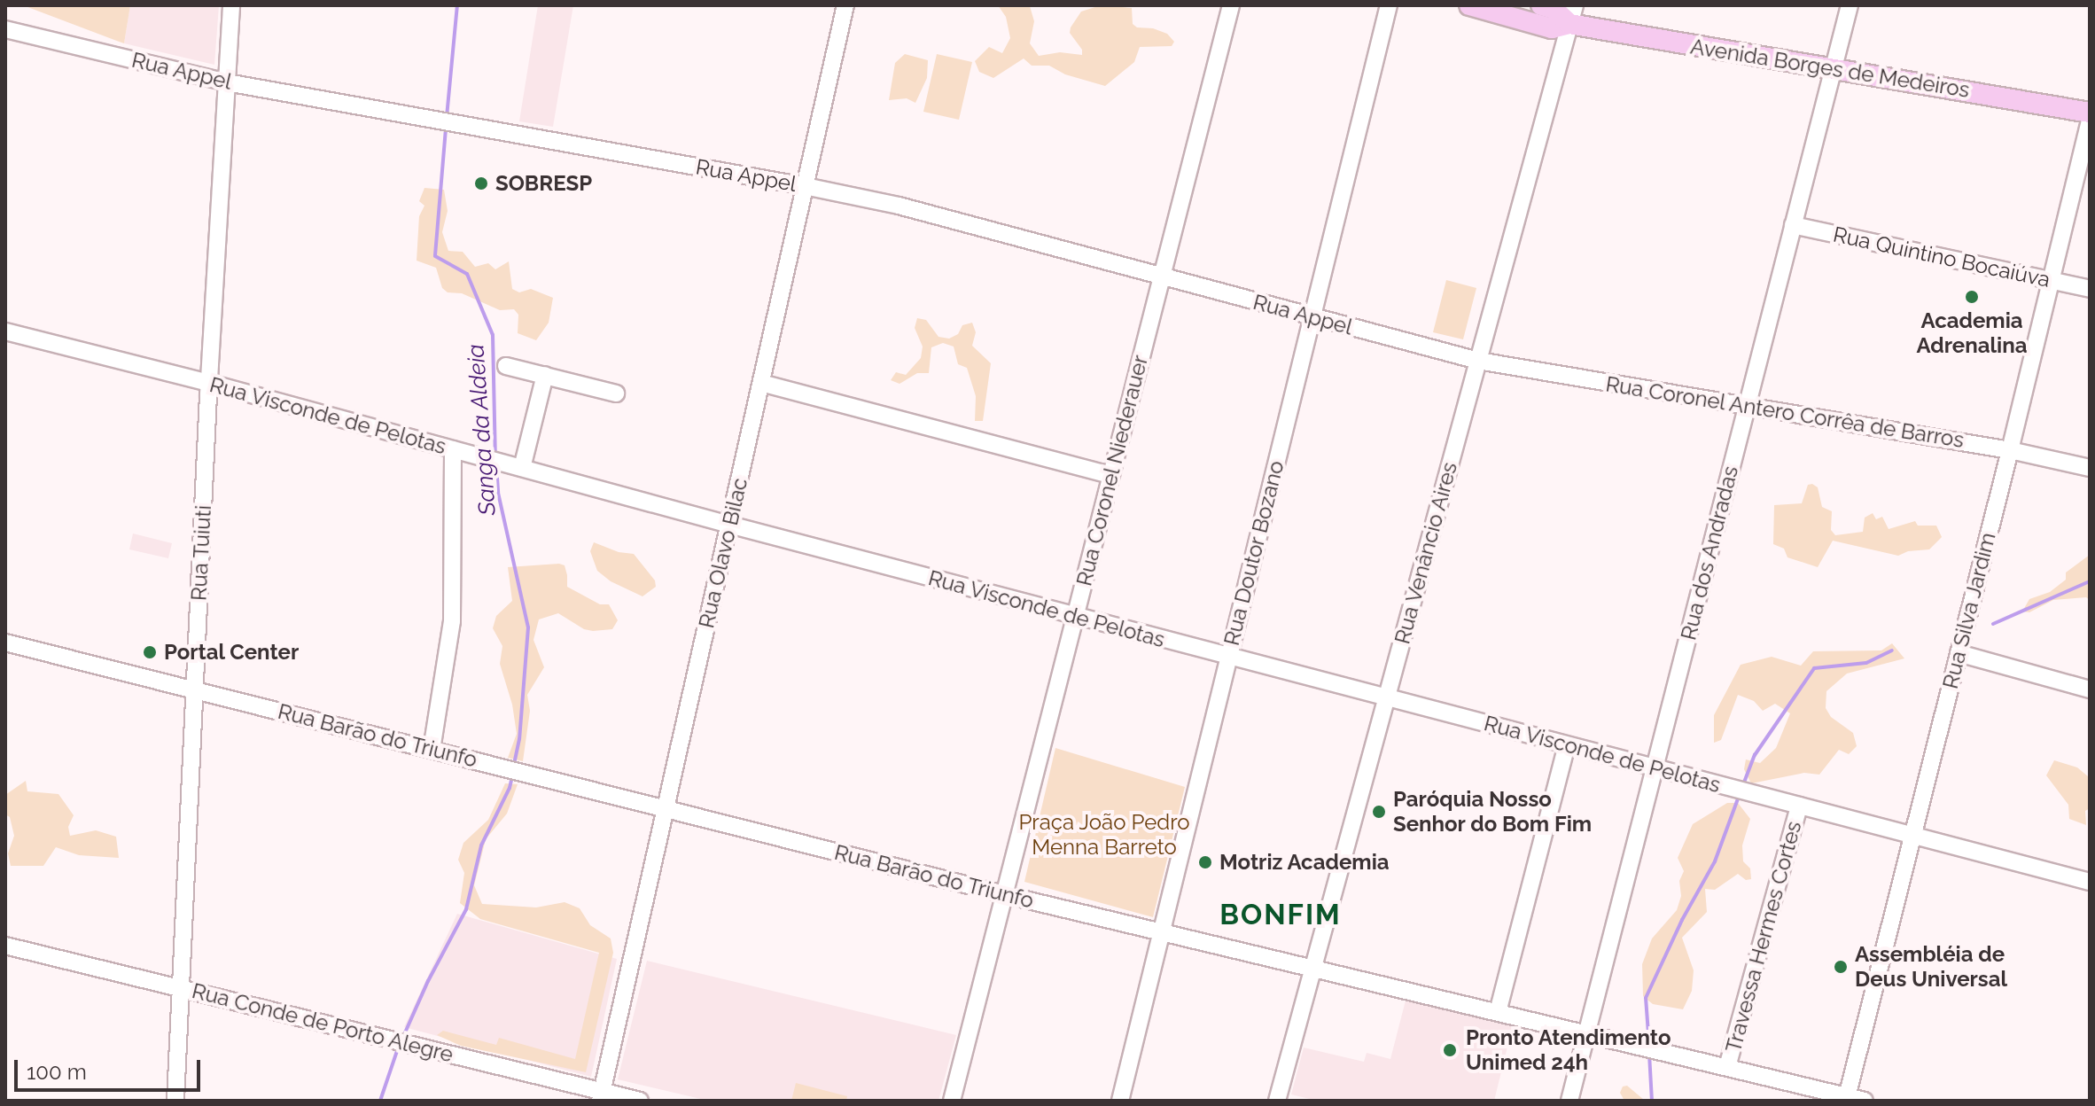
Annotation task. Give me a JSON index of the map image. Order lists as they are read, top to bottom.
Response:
{
  "streets": {
    "main road": ["Avenida Borges de Medeiros"],
    "street": [
      "Rua Appel",
      "Rua Quintino Bocaiúva",
      "Rua Coronel Antero Corrêa de Barros",
      "Rua Visconde de Pelotas",
      "Rua Coronel Niederauer",
      "Rua Tuiuti",
      "Rua Olavo Bilac",
      "Rua Doutor Bozano",
      "Rua Venâncio Aires",
      "Rua dos Andradas",
      "Rua Silva Jardim",
      "Rua Barão do Triunfo",
      "Travessa Hermes Cortes",
      "Rua Conde de Porto Alegre"
    ]
  },
  "crossings": [
    ["Avenida Borges de Medeiros", "Rua Venâncio Aires"],
    ["Avenida Borges de Medeiros", "Rua dos Andradas"],
    ["Rua Appel", "Rua Coronel Antero Corrêa de Barros"],
    ["Rua Appel", "Rua Coronel Niederauer"],
    ["Rua Appel", "Rua Tuiuti"],
    ["Rua Appel", "Rua Olavo Bilac"],
    ["Rua Appel", "Rua Doutor Bozano"],
    ["Rua Appel", "Rua Venâncio Aires"],
    ["Rua Quintino Bocaiúva", "Rua dos Andradas"],
    ["Rua Quintino Bocaiúva", "Rua Silva Jardim"],
    ["Rua Coronel Antero Corrêa de Barros", "Rua Venâncio Aires"],
    ["Rua Coronel Antero Corrêa de Barros", "Rua dos Andradas"],
    ["Rua Coronel Antero Corrêa de Barros", "Rua Silva Jardim"],
    ["Rua Visconde de Pelotas", "Rua Coronel Niederauer"],
    ["Rua Visconde de Pelotas", "Rua Tuiuti"],
    ["Rua Visconde de Pelotas", "Rua Olavo Bilac"],
    ["Rua Visconde de Pelotas", "Rua Doutor Bozano"],
    ["Rua Visconde de Pelotas", "Rua Venâncio Aires"],
    ["Rua Visconde de Pelotas", "Rua dos Andradas"],
    ["Rua Visconde de Pelotas", "Rua Silva Jardim"],
    ["Rua Visconde de Pelotas", "Travessa Hermes Cortes"],
    ["Rua Coronel Niederauer", "Rua Barão do Triunfo"],
    ["Rua Tuiuti", "Rua Barão do Triunfo"],
    ["Rua Tuiuti", "Rua Conde de Porto Alegre"],
    ["Rua Olavo Bilac", "Rua Barão do Triunfo"],
    ["Rua Olavo Bilac", "Rua Conde de Porto Alegre"],
    ["Rua Doutor Bozano", "Rua Barão do Triunfo"],
    ["Rua Venâncio Aires", "Rua Barão do Triunfo"],
    ["Rua dos Andradas", "Rua Barão do Triunfo"],
    ["Rua Silva Jardim", "Rua Barão do Triunfo"],
    ["Rua Barão do Triunfo", "Travessa Hermes Cortes"]
  ],
  "districts": ["BONFIM"],
  "water": ["Sanga da Aldeia"],
  "parks": ["Praça João Pedro Menna Barreto"],
  "places": [
    "SOBRESP",
    "Academia Adrenalina",
    "Portal Center",
    "Paróquia Nosso Senhor do Bom Fim",
    "Motriz Academia",
    "Assembléia de Deus Universal",
    "Pronto Atendimento Unimed 24h"
  ],
  "scale_bar": "100 m"
}
